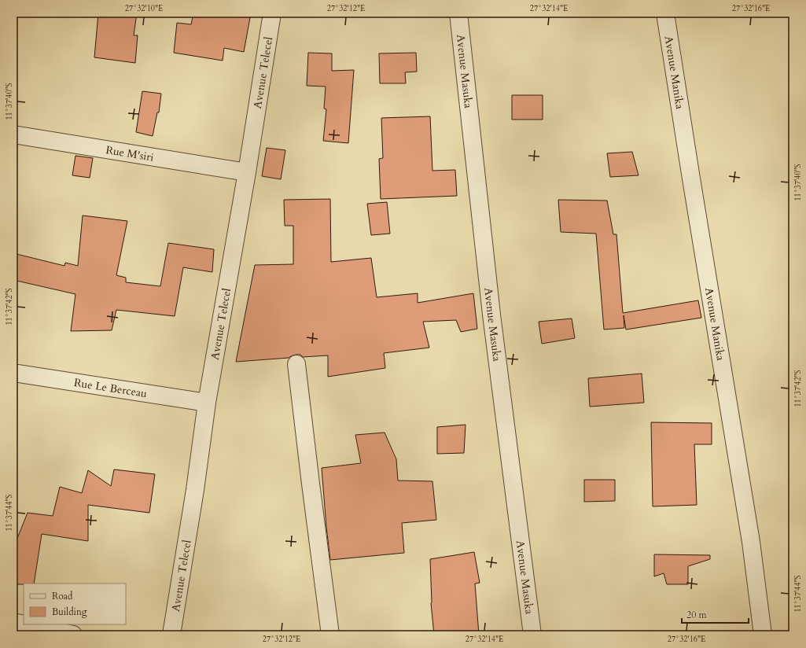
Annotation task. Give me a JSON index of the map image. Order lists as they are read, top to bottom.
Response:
{
  "streets": {
    "street": [
      "Avenue Masuka",
      "Avenue Telecel",
      "Avenue Manika",
      "Rue M'siri",
      "Rue Le Berceau"
    ]
  },
  "crossings": [
    ["Avenue Telecel", "Rue M'siri"],
    ["Avenue Telecel", "Rue Le Berceau"]
  ],
  "legend": ["Road", "Building"],
  "scale_bar": "20 m",
  "coordinates": [
    "27°32'10\"E",
    "27°32'12\"E",
    "27°32'14\"E",
    "27°32'16\"E",
    "11°37'40\"S",
    "11°37'42\"S",
    "11°37'44\"S"
  ]
}
